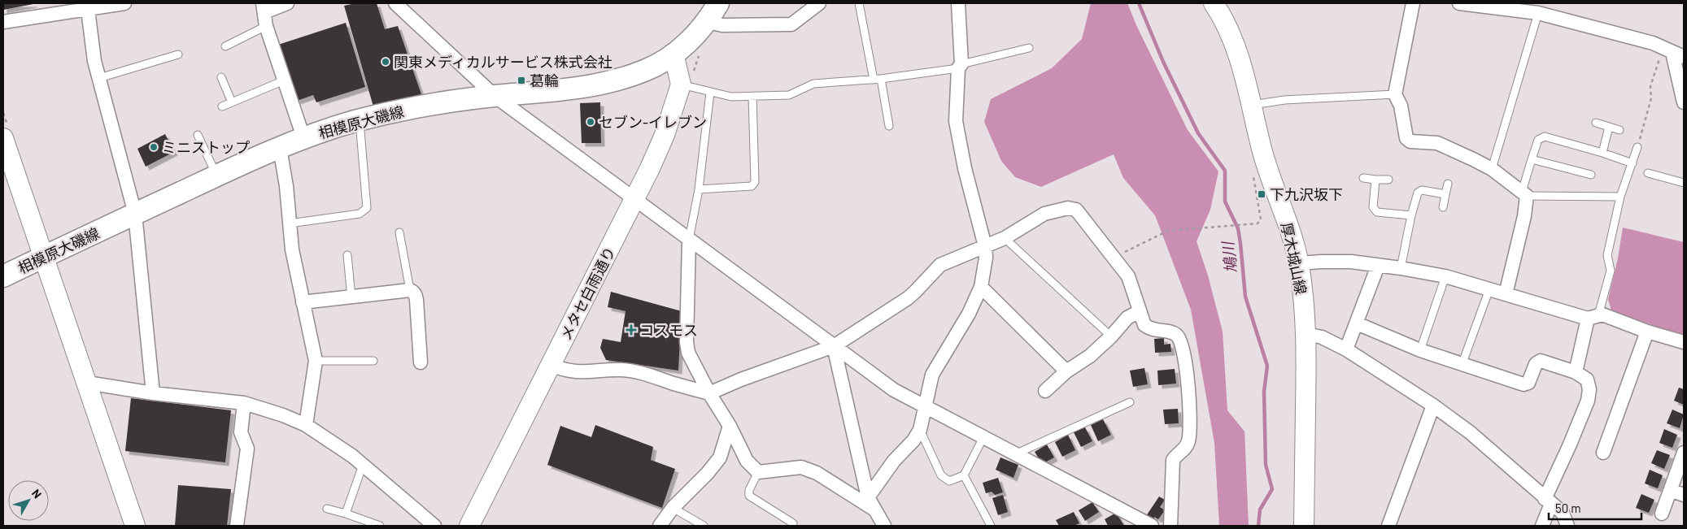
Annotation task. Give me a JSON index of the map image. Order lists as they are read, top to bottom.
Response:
{
  "streets": {
    "main road": ["相模原大磯線"],
    "street": ["厚木城山線", "メタセ白雨通り"]
  },
  "water": ["鳩川"],
  "places": {
    "other": ["関東メディカルサービス株式会社", "セブン-イレブン", "ミニストップ"],
    "transit": ["葛輪", "下九沢坂下"],
    "health": ["コスモス"]
  },
  "scale_bar": "50 m",
  "north": "top right"
}
